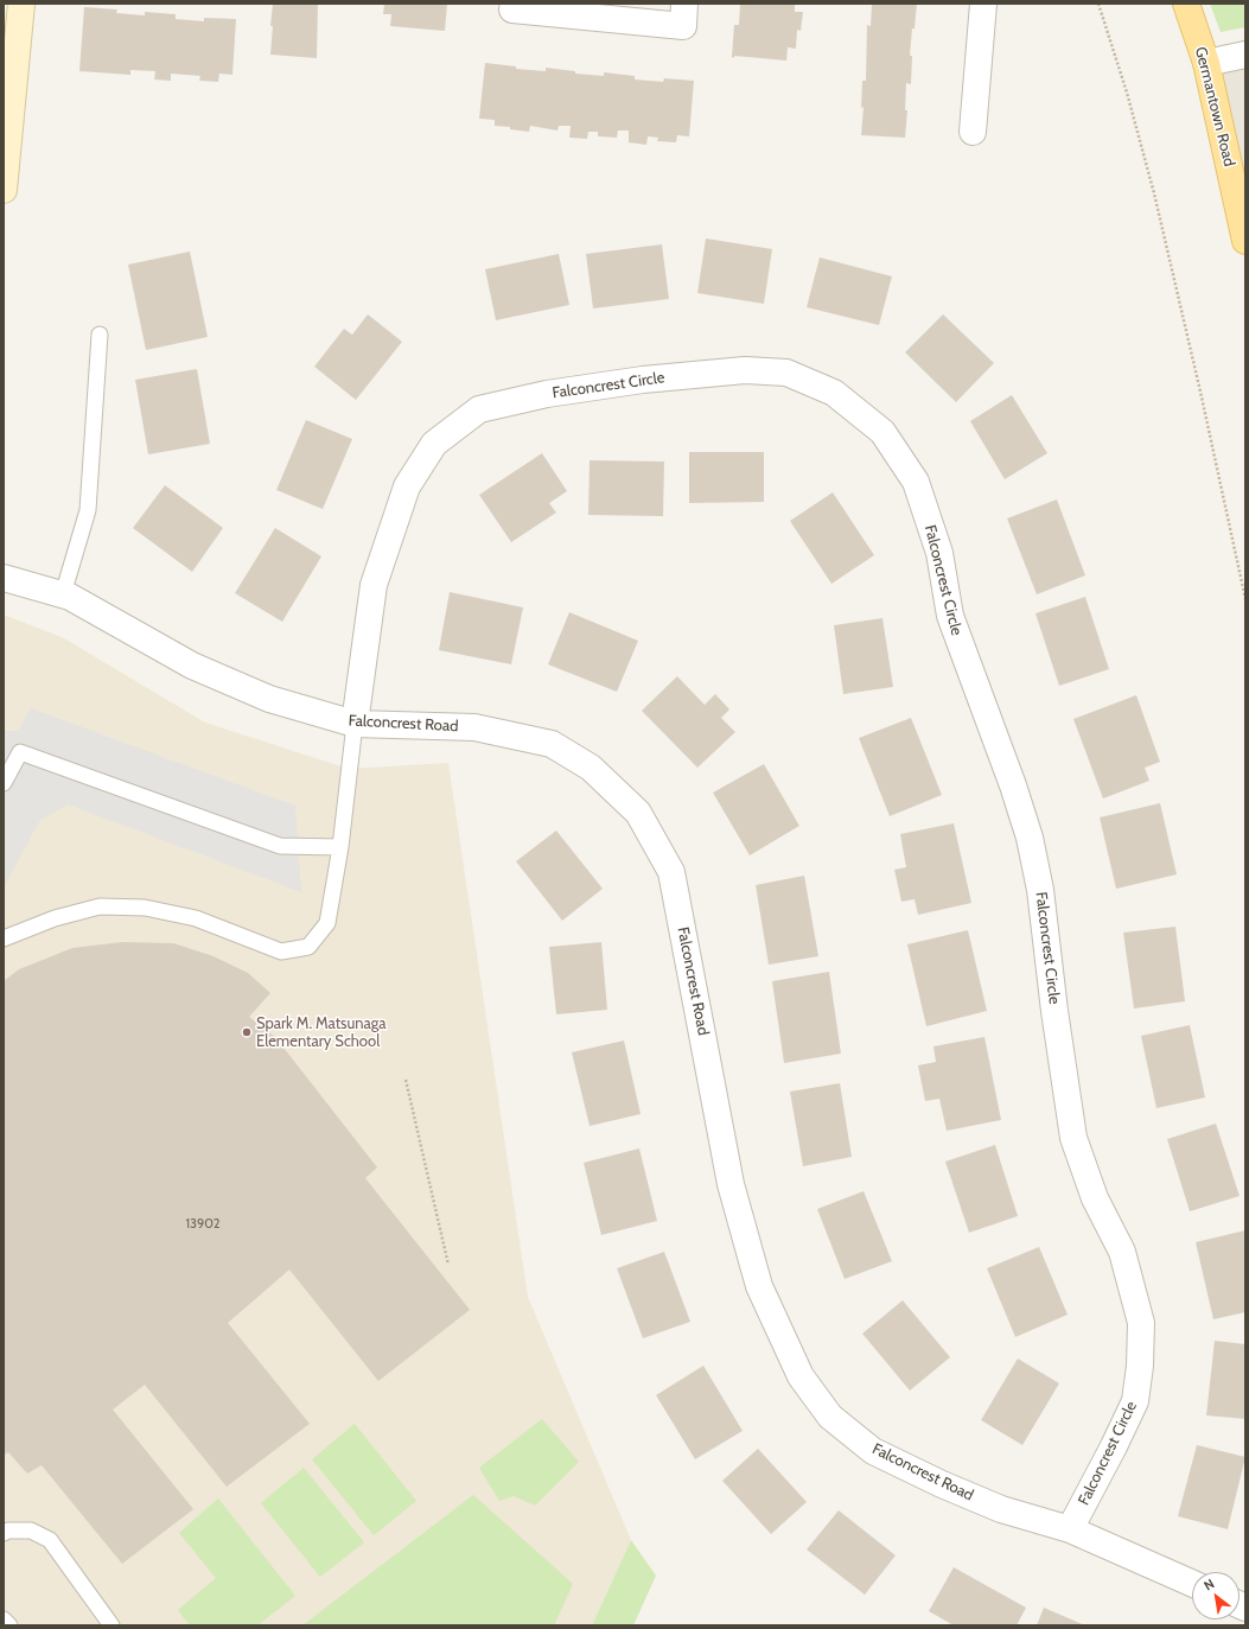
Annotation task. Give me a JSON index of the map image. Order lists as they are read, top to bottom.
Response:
{
  "streets": {
    "main road": ["Germantown Road"],
    "street": ["Falconcrest Circle", "Falconcrest Road"]
  },
  "crossings": [
    ["Falconcrest Circle", "Falconcrest Road"]
  ],
  "places": ["Spark M. Matsunaga Elementary School"],
  "house_numbers": ["13902"],
  "north": "top left"
}
